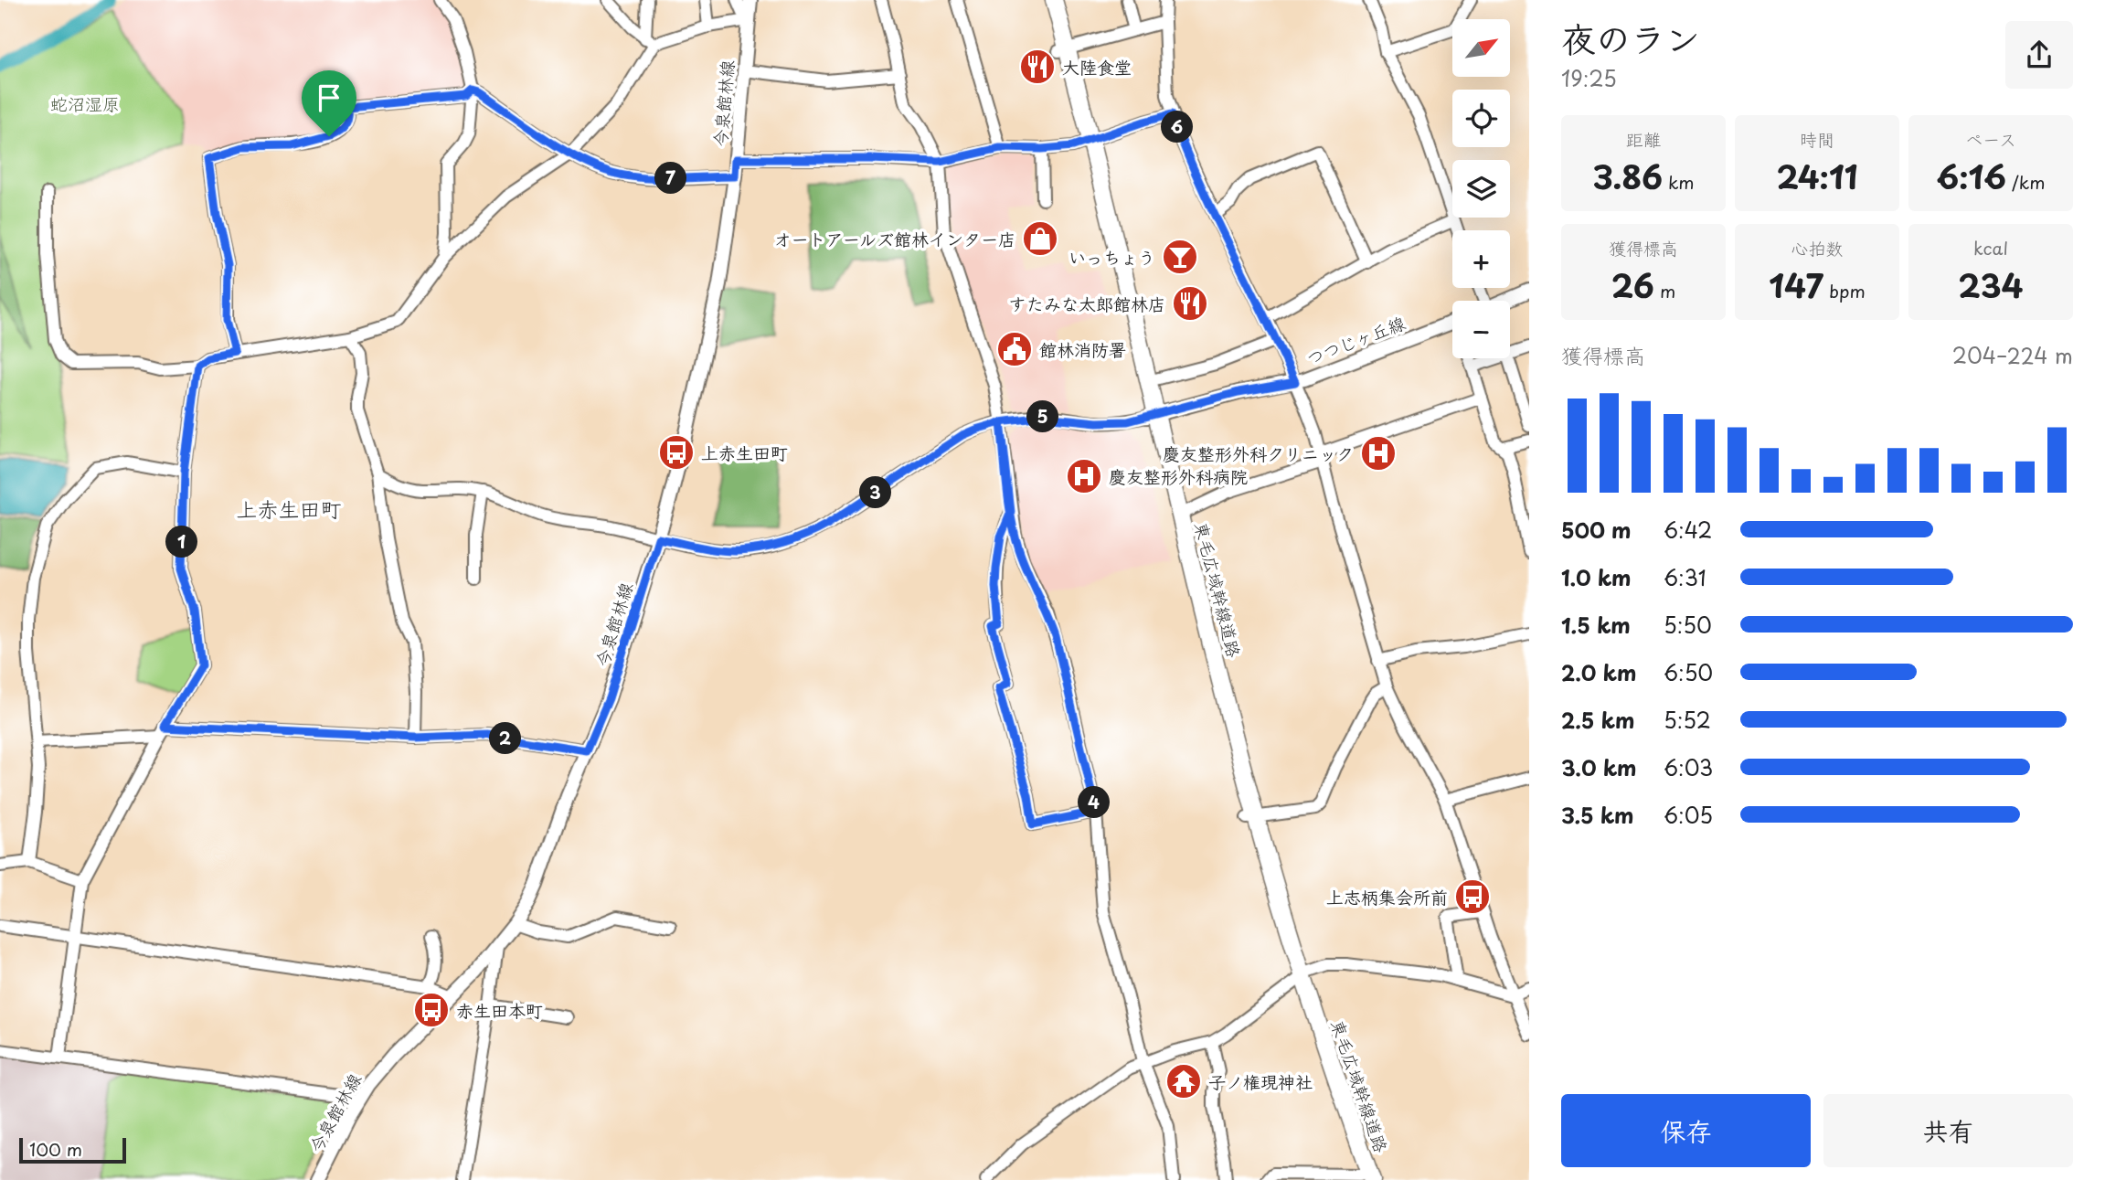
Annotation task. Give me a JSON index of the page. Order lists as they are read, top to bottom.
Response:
{
  "streets": {
    "highway": ["東毛広域幹線道路"],
    "main road": ["今泉館林線", "つつじヶ丘線"]
  },
  "crossings": [
    ["つつじヶ丘線", "東毛広域幹線道路"]
  ],
  "districts": ["上赤生田町"],
  "parks": ["蛇沼湿原"],
  "places": {
    "restaurant": ["大陸食堂", "すたみな太郎館林店"],
    "shop": ["オートアールズ館林インター店"],
    "bar": ["いっちょう"],
    "public building": ["館林消防署"],
    "bus stop": ["上赤生田町", "上志柄集会所前", "赤生田本町"],
    "hospital": ["慶友整形外科クリニック", "慶友整形外科病院"],
    "temple": ["子ノ権現神社"]
  },
  "scale_bar": "100 m",
  "north": "top right",
  "page": {
    "heading": ["夜のラン", "19:25"],
    "map_buttons": ["+", "−"],
    "stats": [
      ["距離", "3.86 km"],
      ["時間", "24:11"],
      ["ペース", "6:16 /km"],
      ["獲得標高", "26 m"],
      ["心拍数", "147 bpm"],
      ["kcal", "234"]
    ],
    "pins": [
      "6",
      "7",
      "5",
      "3",
      "1",
      "2",
      "4"
    ],
    "chart": ["獲得標高", "204–224 m"],
    "list": [
      {
        "name": "500 m",
        "note": "6:42"
      },
      {
        "name": "1.0 km",
        "note": "6:31"
      },
      {
        "name": "1.5 km",
        "note": "5:50"
      },
      {
        "name": "2.0 km",
        "note": "6:50"
      },
      {
        "name": "2.5 km",
        "note": "5:52"
      },
      {
        "name": "3.0 km",
        "note": "6:03"
      },
      {
        "name": "3.5 km",
        "note": "6:05"
      }
    ],
    "buttons": ["保存", "共有"],
    "scale": "100 m"
  }
}
